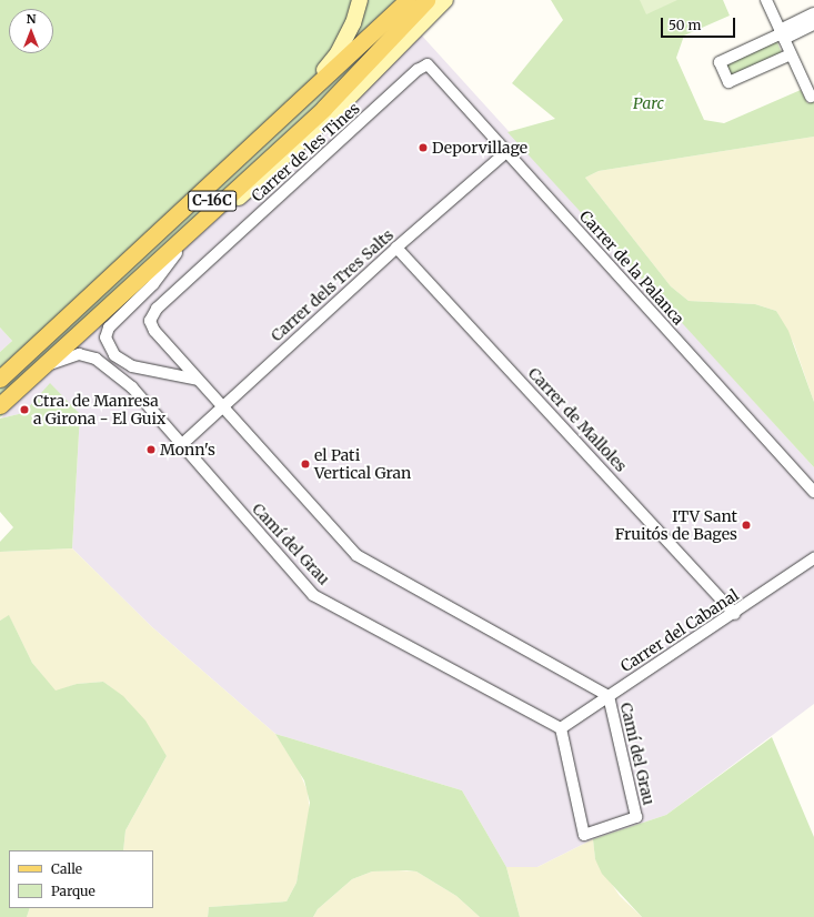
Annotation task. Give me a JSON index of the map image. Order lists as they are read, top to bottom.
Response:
{
  "streets": {
    "main road": ["C-16C"],
    "street": [
      "Carrer de les Tines",
      "Carrer de la Palanca",
      "Carrer dels Tres Salts",
      "Carrer de Malloles",
      "Camí del Grau",
      "Carrer del Cabanal"
    ]
  },
  "crossings": [
    ["Carrer de les Tines", "Carrer de la Palanca"],
    ["Carrer de les Tines", "Camí del Grau"],
    ["Carrer de la Palanca", "Carrer dels Tres Salts"],
    ["Carrer dels Tres Salts", "Carrer de Malloles"],
    ["Carrer dels Tres Salts", "Camí del Grau"],
    ["Carrer de Malloles", "Carrer del Cabanal"],
    ["Camí del Grau", "Carrer del Cabanal"]
  ],
  "parks": ["Parc"],
  "places": [
    "Deporvillage",
    "Ctra. de Manresa a Girona - El Guix",
    "Monn's",
    "el Pati Vertical Gran",
    "ITV Sant Fruitós de Bages"
  ],
  "legend": ["Calle", "Parque"],
  "scale_bar": "50 m",
  "north": "top"
}
